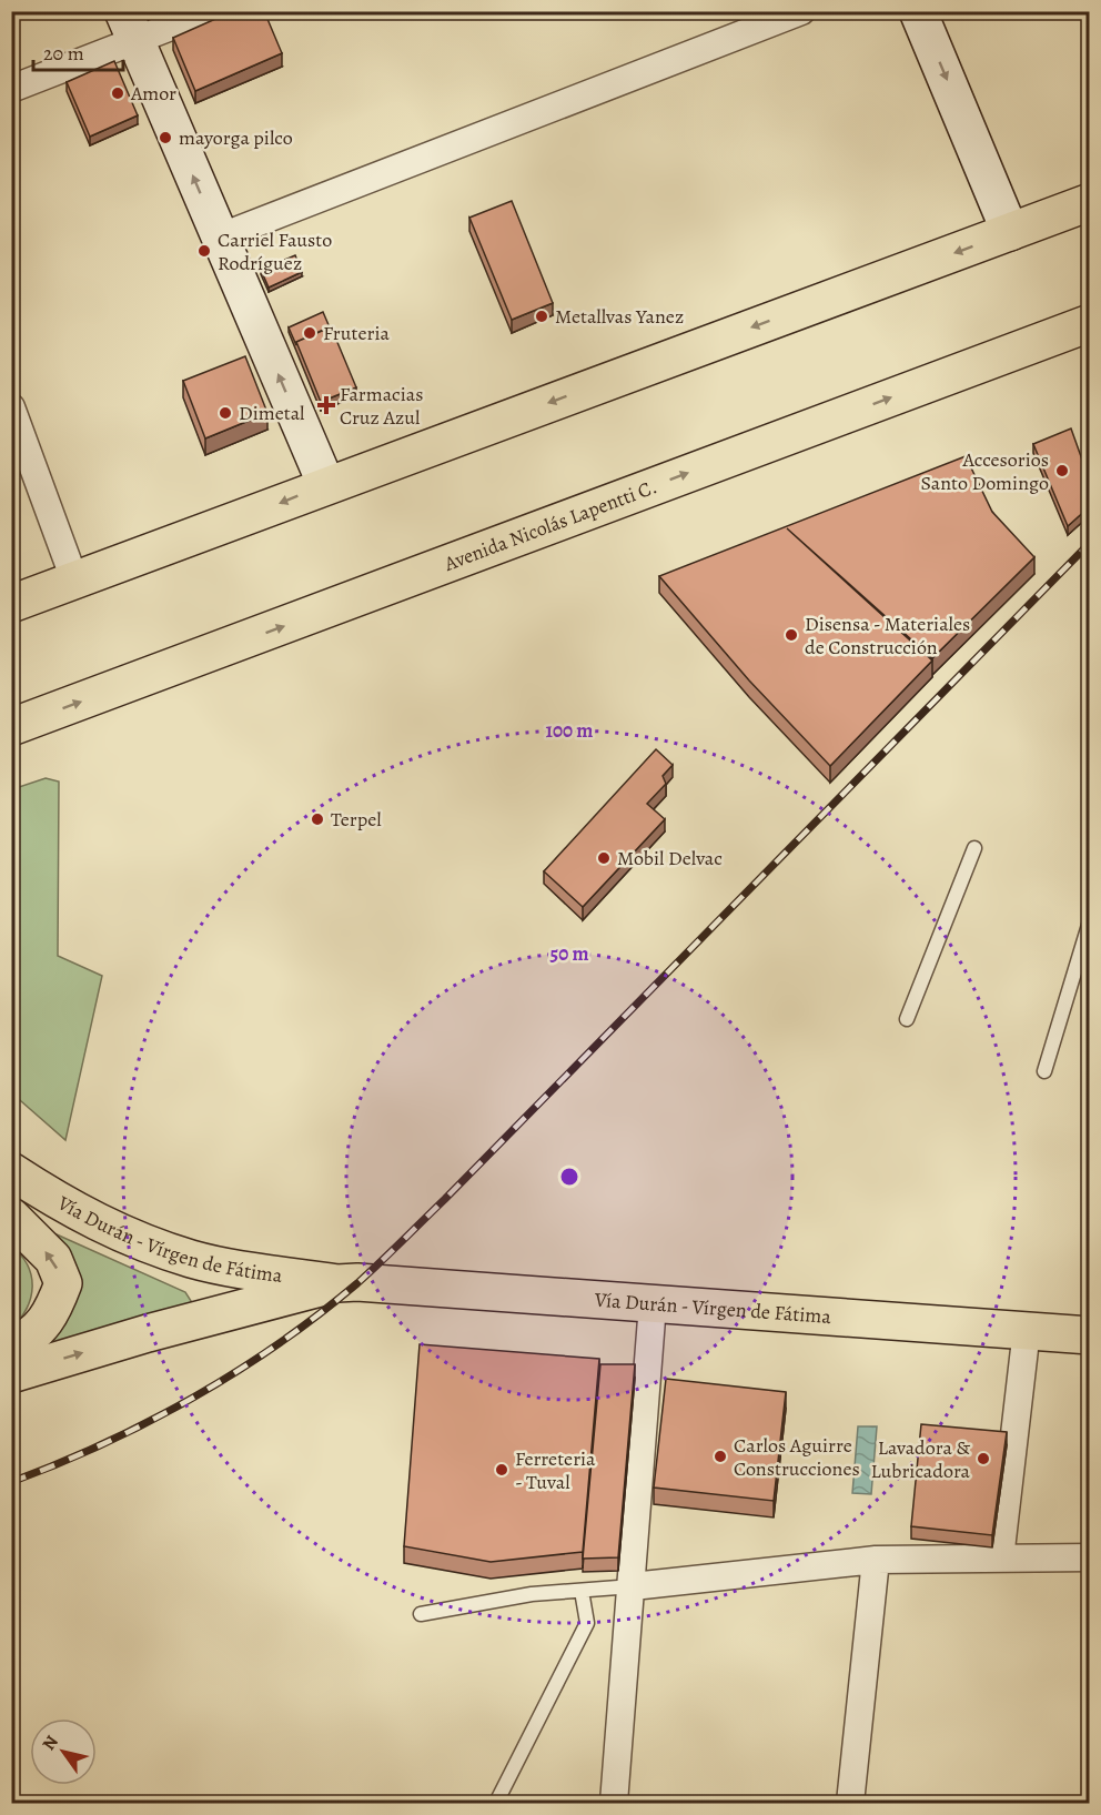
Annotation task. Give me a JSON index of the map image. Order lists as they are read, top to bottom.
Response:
{
  "streets": {
    "main road": ["Avenida Nicolás Lapentti C.", "Vía Durán - Vírgen de Fátima"]
  },
  "places": {
    "other": [
      "Amor",
      "mayorga pilco",
      "Carriel Fausto Rodríguez",
      "Metallvas Yanez",
      "Fruteria",
      "Dimetal",
      "Accesorios Santo Domingo",
      "Disensa - Materiales de Construcción",
      "Terpel",
      "Mobil Delvac",
      "Carlos Aguirre Construcciones",
      "Lavadora & Lubricadora",
      "Ferreteria - Tuval"
    ],
    "health": ["Farmacias Cruz Azul"]
  },
  "scale_bar": "20 m",
  "north": "top left",
  "rings": ["100 m", "50 m"]
}
